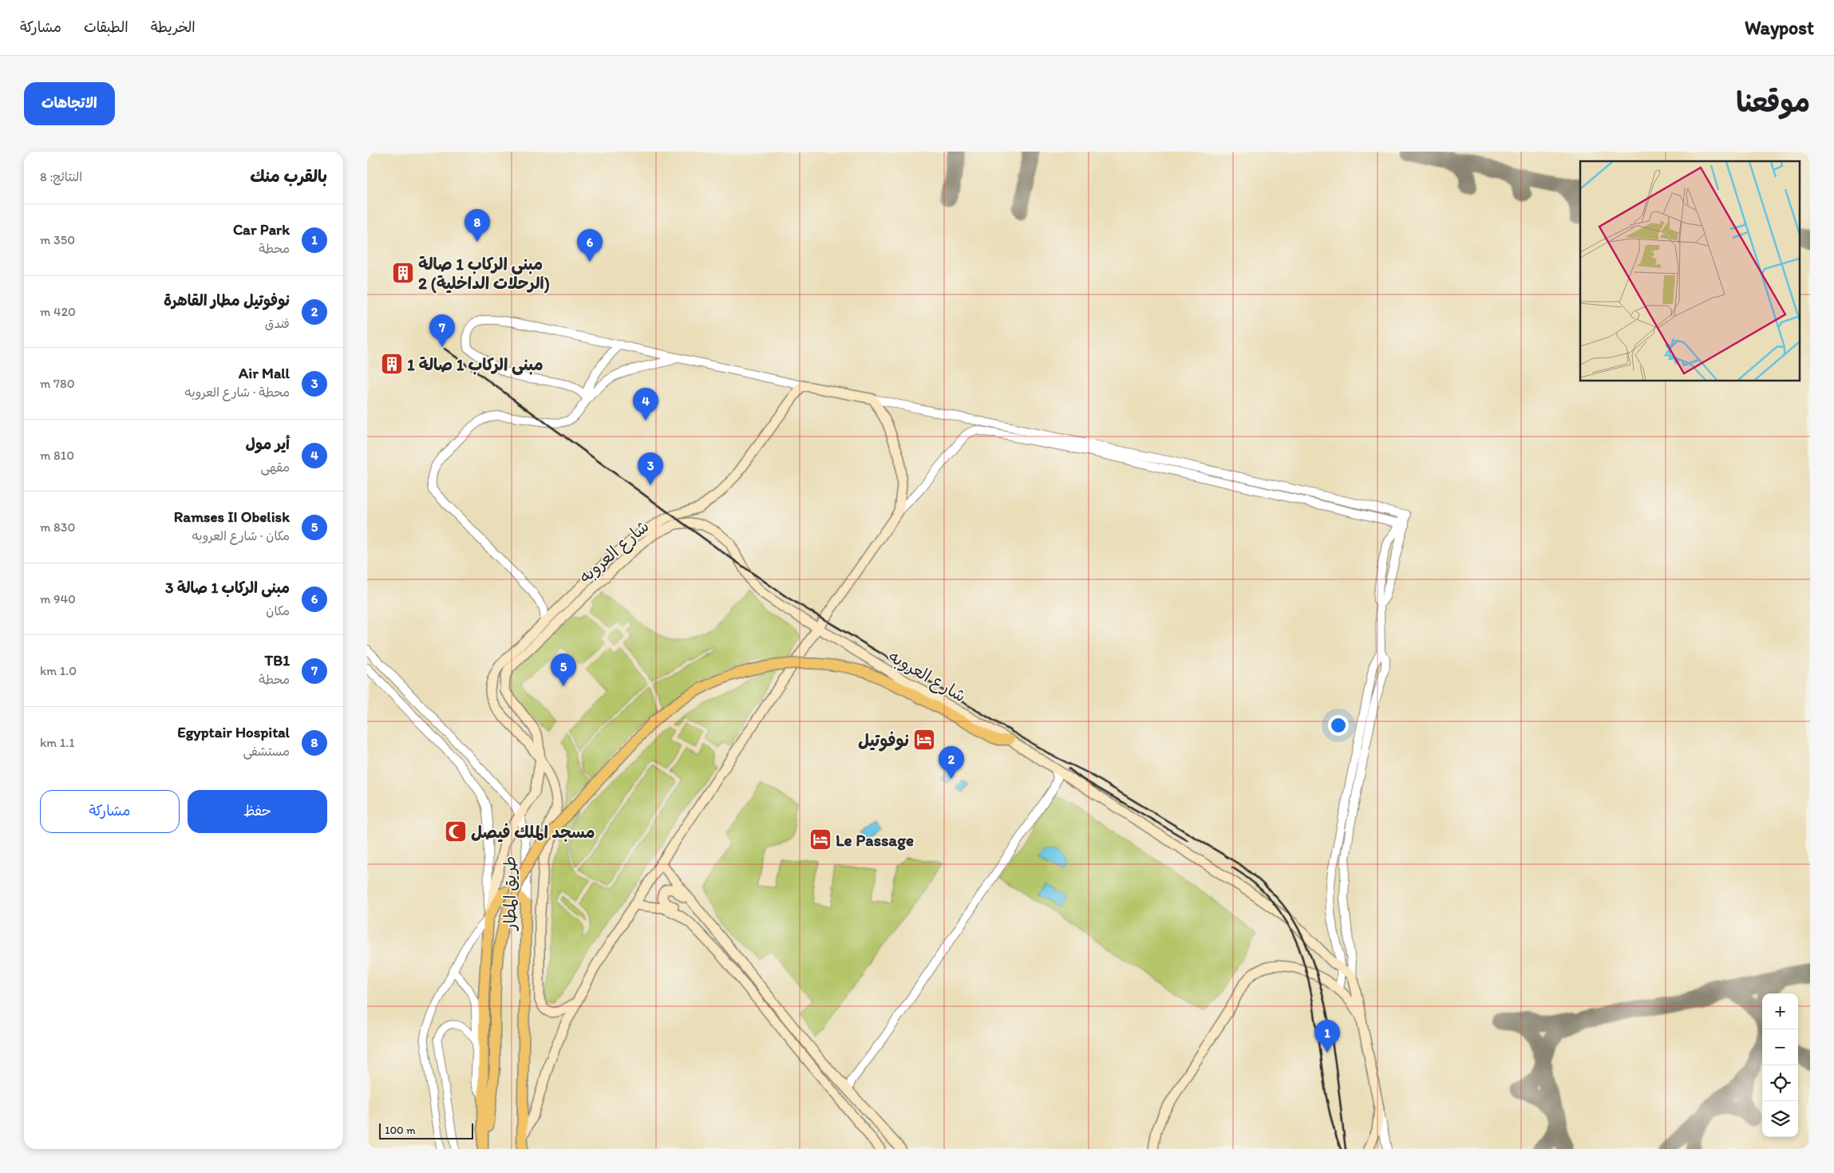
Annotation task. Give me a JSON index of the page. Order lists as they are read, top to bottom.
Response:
{
  "streets": {
    "main road": ["شارع العروبه", "طريق المطار"]
  },
  "crossings": [
    ["شارع العروبه", "طريق المطار"]
  ],
  "places": {
    "building": ["مبنى الركاب 1 صالة 2 (الرحلات الداخلية)", "مبنى الركاب 1 صالة 1"],
    "hotel": ["نوفوتيل", "Le Passage"],
    "mosque": ["مسجد الملك فيصل"]
  },
  "scale_bar": "100 m",
  "page": {
    "header": "Waypost",
    "nav": ["الخريطة", "الطبقات", "مشاركة"],
    "title": "موقعنا",
    "buttons": [
      "الاتجاهات",
      ["حفظ", "مشاركة"]
    ],
    "heading": ["بالقرب منك", "النتائج: 8"],
    "list": [
      {
        "mark": "1",
        "name": "Car Park",
        "note": "محطة",
        "value": "350 m"
      },
      {
        "mark": "2",
        "name": "نوفوتيل مطار القاهرة",
        "note": "فندق",
        "value": "420 m"
      },
      {
        "mark": "3",
        "name": "Air Mall",
        "note": "محطة · شارع العروبه",
        "value": "780 m"
      },
      {
        "mark": "4",
        "name": "أير مول",
        "note": "مقهى",
        "value": "810 m"
      },
      {
        "mark": "5",
        "name": "Ramses II Obelisk",
        "note": "مكان · شارع العروبه",
        "value": "830 m"
      },
      {
        "mark": "6",
        "name": "مبنى الركاب 1 صالة 3",
        "note": "مكان",
        "value": "940 m"
      },
      {
        "mark": "7",
        "name": "TB1",
        "note": "محطة",
        "value": "1.0 km"
      },
      {
        "mark": "8",
        "name": "Egyptair Hospital",
        "note": "مستشفى",
        "value": "1.1 km"
      }
    ],
    "pins": [
      "8",
      "6",
      "7",
      "4",
      "3",
      "5",
      "2",
      "1"
    ],
    "map_buttons": ["+", "−"],
    "scale": "100 m"
  }
}
